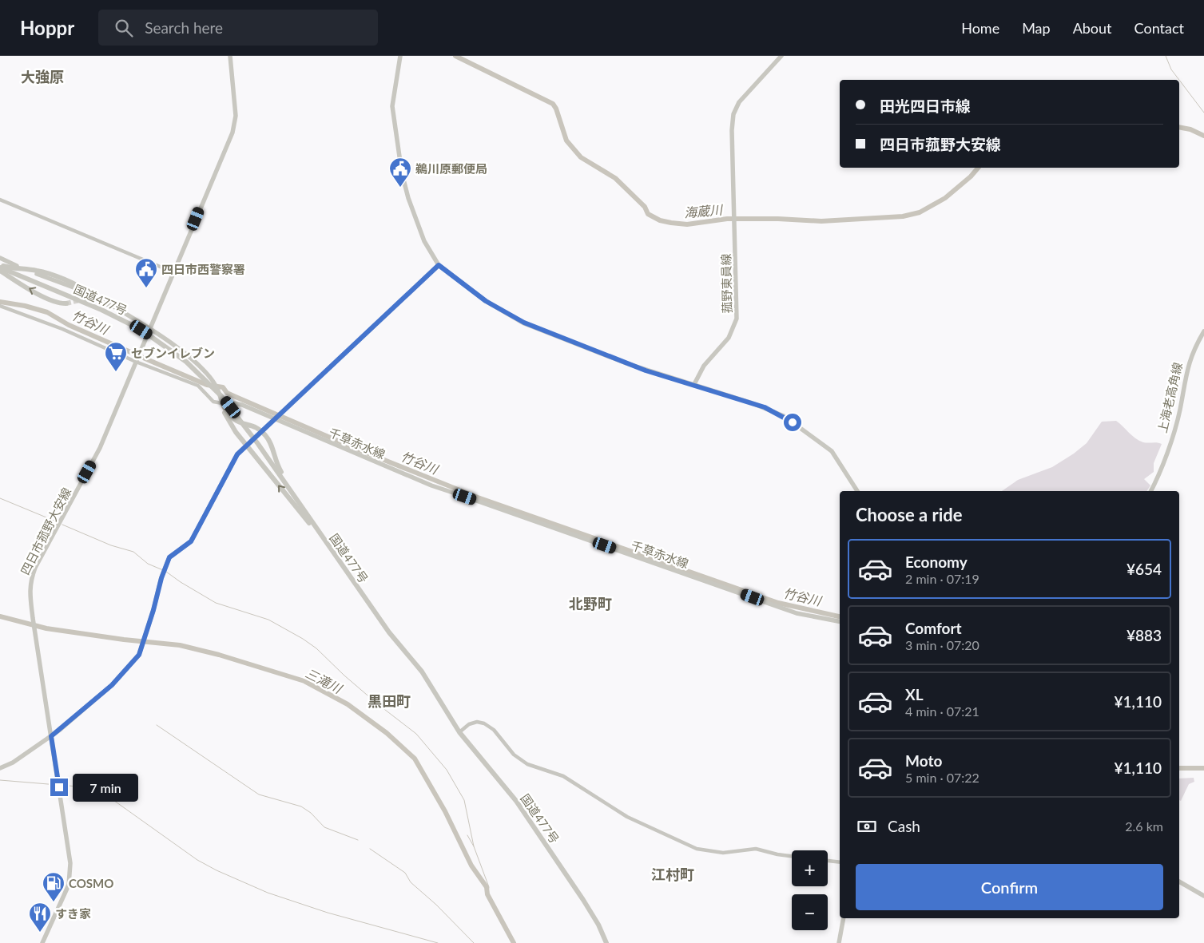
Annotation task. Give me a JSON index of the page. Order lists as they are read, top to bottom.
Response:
{
  "streets": {
    "highway": ["国道477号"],
    "main road": [
      "菰野東員線",
      "上海老高角線",
      "千草赤水線",
      "四日市菰野大安線"
    ]
  },
  "districts": [
    "大強原",
    "北野町",
    "黒田町",
    "江村町"
  ],
  "water": ["海蔵川", "竹谷川", "三滝川"],
  "places": {
    "public building": ["鵜川原郵便局", "四日市西警察署"],
    "supermarket": ["セブンイレブン"],
    "fuel station": ["COSMO"],
    "restaurant": ["すき家"]
  },
  "page": {
    "header": "Hoppr",
    "search": "Search here",
    "nav": [
      "Home",
      "Map",
      "About",
      "Contact"
    ],
    "banner": ["田光四日市線", "四日市菰野大安線"],
    "heading": "Choose a ride",
    "list": [
      {
        "name": "Economy",
        "note": "2 min · 07:19",
        "value": "¥654"
      },
      {
        "name": "Comfort",
        "note": "3 min · 07:20",
        "value": "¥883"
      },
      {
        "name": "XL",
        "note": "4 min · 07:21",
        "value": "¥1,110"
      },
      {
        "name": "Moto",
        "note": "5 min · 07:22",
        "value": "¥1,110"
      }
    ],
    "bubble": "7 min",
    "pay": ["Cash", "2.6 km"],
    "map_buttons": ["+", "−"],
    "buttons": "Confirm"
  }
}
